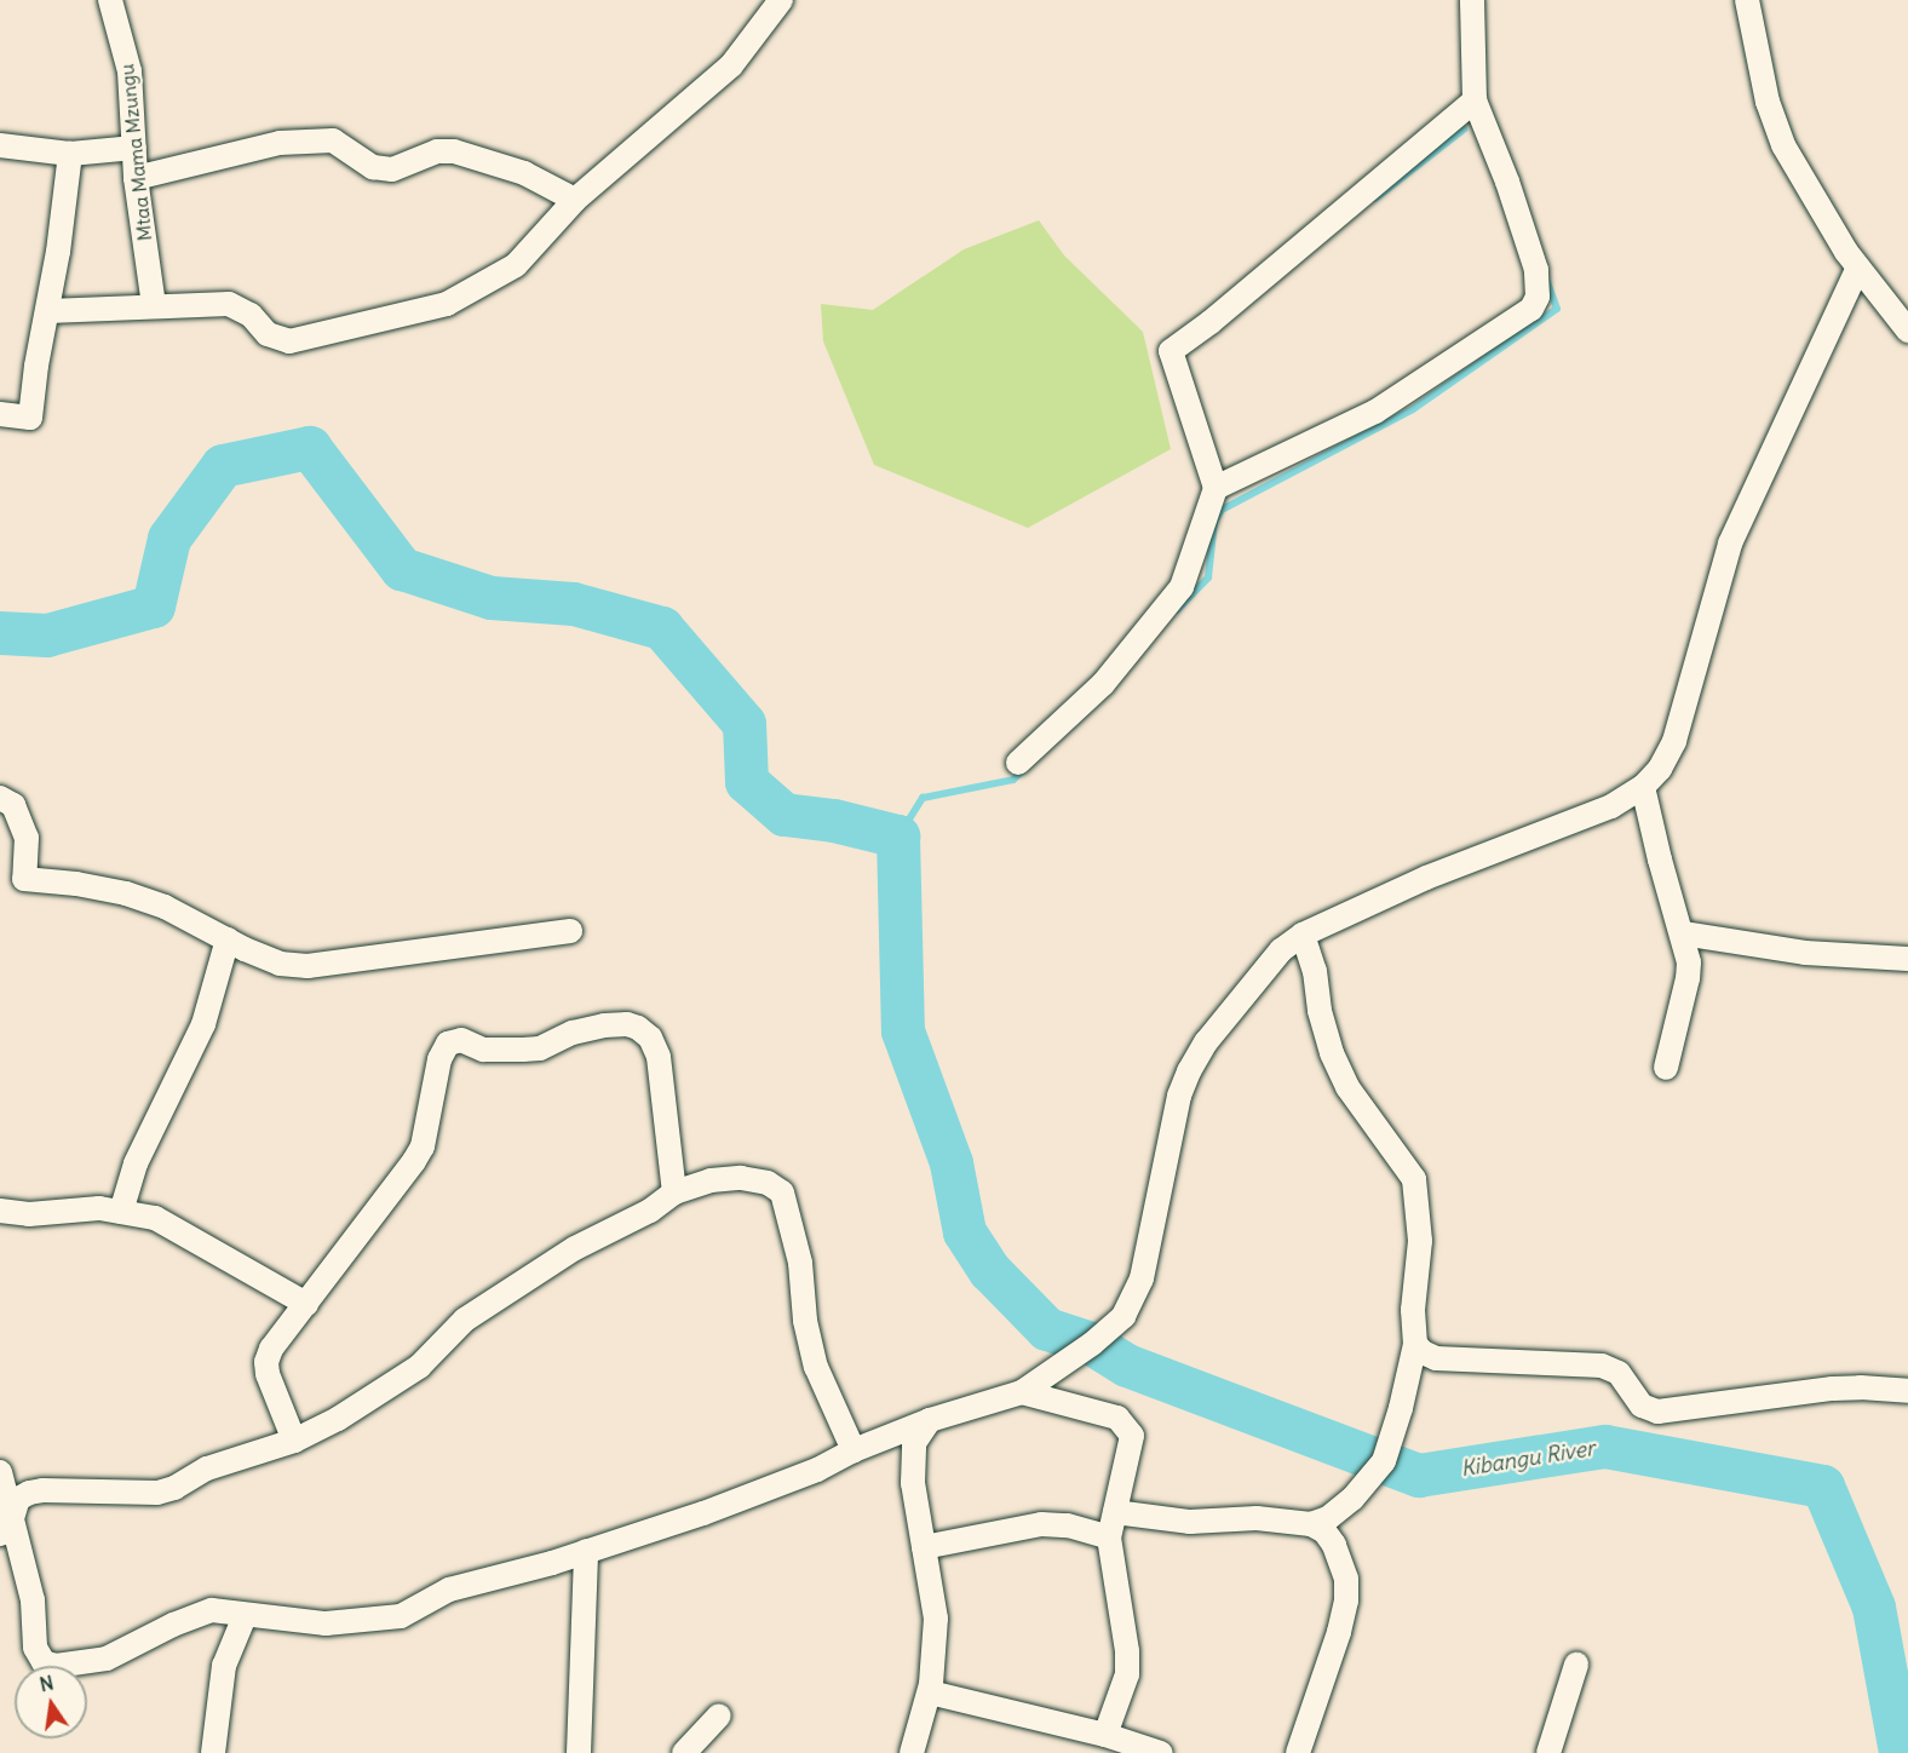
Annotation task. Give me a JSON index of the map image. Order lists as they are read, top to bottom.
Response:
{
  "streets": {
    "street": ["Mtaa Mama Mzungu"]
  },
  "water": ["Kibangu River"],
  "north": "top"
}
